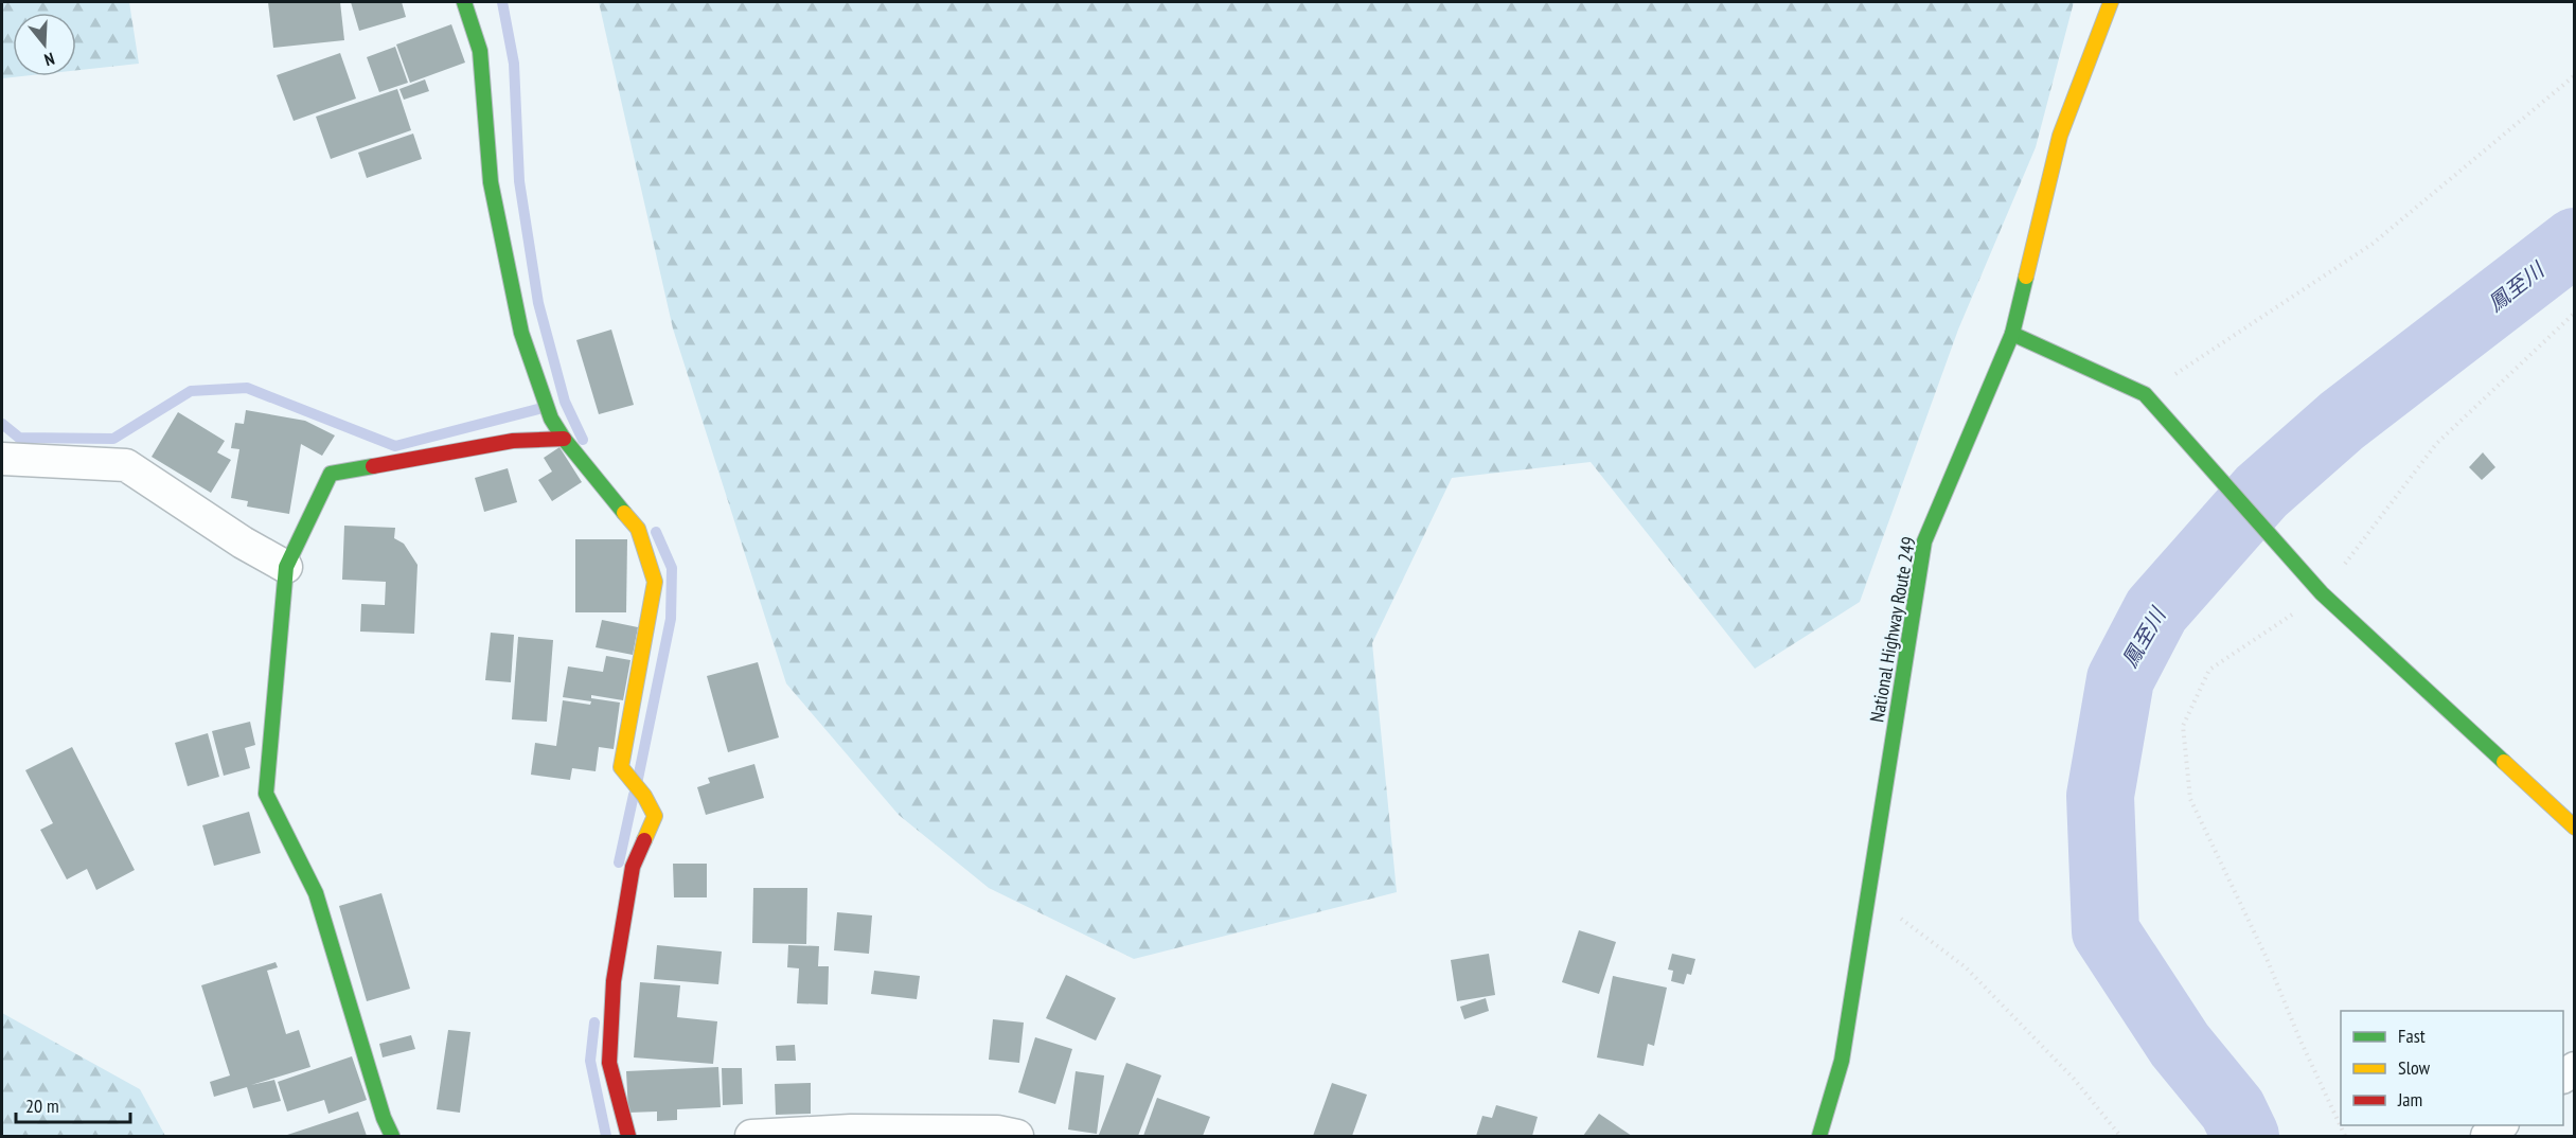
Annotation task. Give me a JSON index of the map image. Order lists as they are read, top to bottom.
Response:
{
  "streets": {
    "main road": ["National Highway Route 249"]
  },
  "water": ["鳳至川"],
  "legend": ["Fast", "Slow", "Jam"],
  "scale_bar": "20 m",
  "north": "bottom"
}
